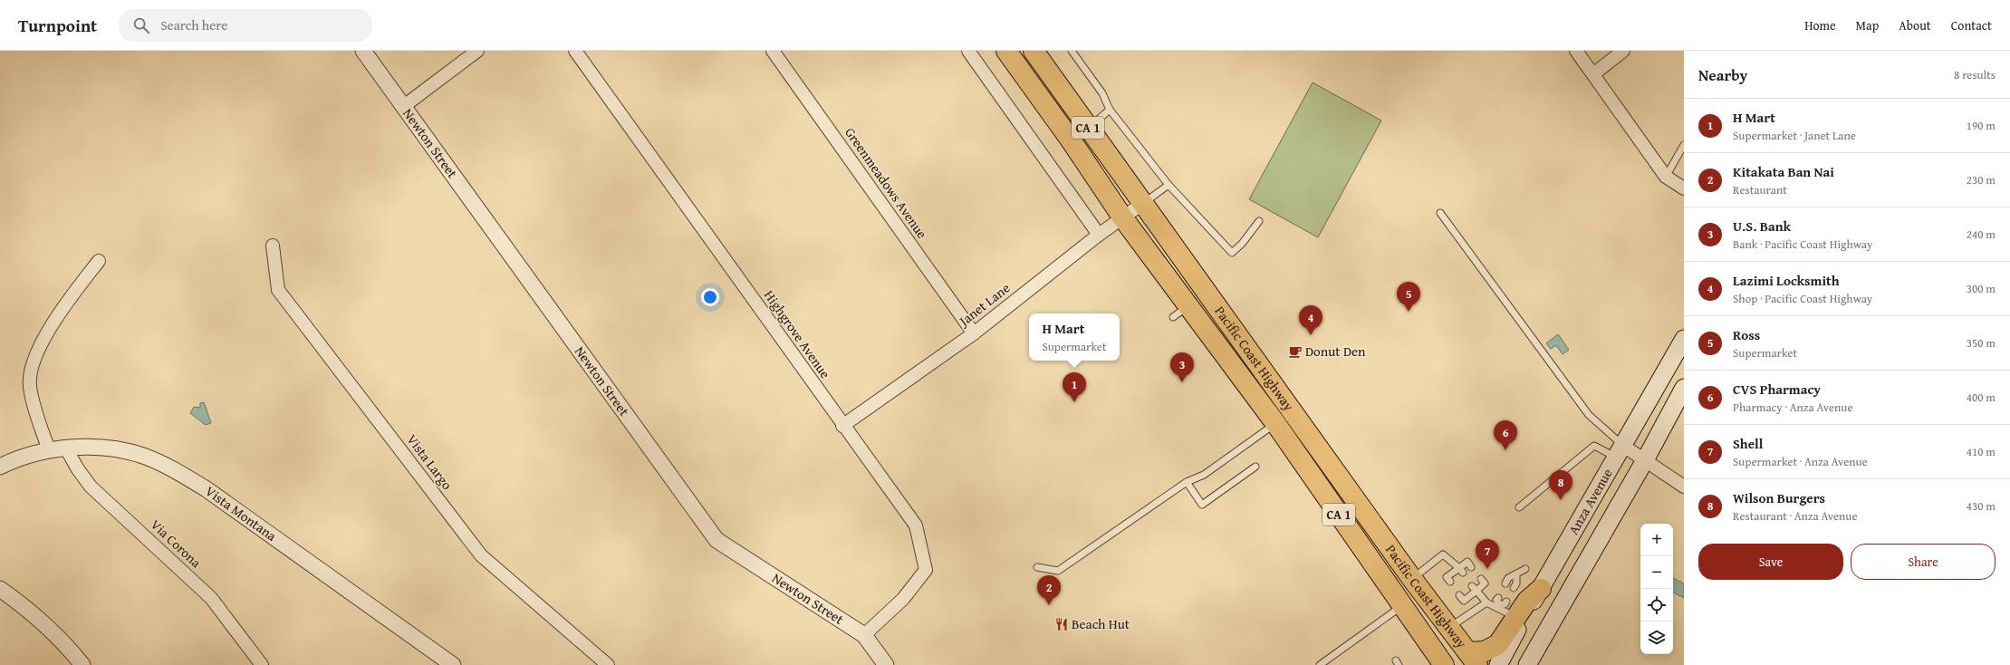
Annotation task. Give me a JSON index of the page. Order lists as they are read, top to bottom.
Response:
{
  "streets": {
    "highway": ["CA 1", "Pacific Coast Highway"],
    "main road": ["Anza Avenue"],
    "street": [
      "Newton Street",
      "Greenmeadows Avenue",
      "Janet Lane",
      "Highgrove Avenue",
      "Vista Largo",
      "Vista Montana",
      "Via Corona"
    ]
  },
  "crossings": [
    ["Newton Street", "Highgrove Avenue"],
    ["Greenmeadows Avenue", "Janet Lane"],
    ["Janet Lane", "Highgrove Avenue"],
    ["Janet Lane", "Pacific Coast Highway"],
    ["Vista Montana", "Via Corona"]
  ],
  "places": {
    "cafe": ["Donut Den"],
    "restaurant": ["Beach Hut"]
  },
  "page": {
    "header": "Turnpoint",
    "search": "Search here",
    "nav": [
      "Home",
      "Map",
      "About",
      "Contact"
    ],
    "heading": ["Nearby", "8 results"],
    "list": [
      {
        "mark": "1",
        "name": "H Mart",
        "note": "Supermarket · Janet Lane",
        "value": "190 m"
      },
      {
        "mark": "2",
        "name": "Kitakata Ban Nai",
        "note": "Restaurant",
        "value": "230 m"
      },
      {
        "mark": "3",
        "name": "U.S. Bank",
        "note": "Bank · Pacific Coast Highway",
        "value": "240 m"
      },
      {
        "mark": "4",
        "name": "Lazimi Locksmith",
        "note": "Shop · Pacific Coast Highway",
        "value": "300 m"
      },
      {
        "mark": "5",
        "name": "Ross",
        "note": "Supermarket",
        "value": "350 m"
      },
      {
        "mark": "6",
        "name": "CVS Pharmacy",
        "note": "Pharmacy · Anza Avenue",
        "value": "400 m"
      },
      {
        "mark": "7",
        "name": "Shell",
        "note": "Supermarket · Anza Avenue",
        "value": "410 m"
      },
      {
        "mark": "8",
        "name": "Wilson Burgers",
        "note": "Restaurant · Anza Avenue",
        "value": "430 m"
      }
    ],
    "pins": [
      "5",
      "4",
      "3",
      "1",
      "6",
      "8",
      "7",
      "2"
    ],
    "popup": ["H Mart", "Supermarket"],
    "map_buttons": ["+", "−"],
    "buttons": ["Save", "Share"]
  }
}
